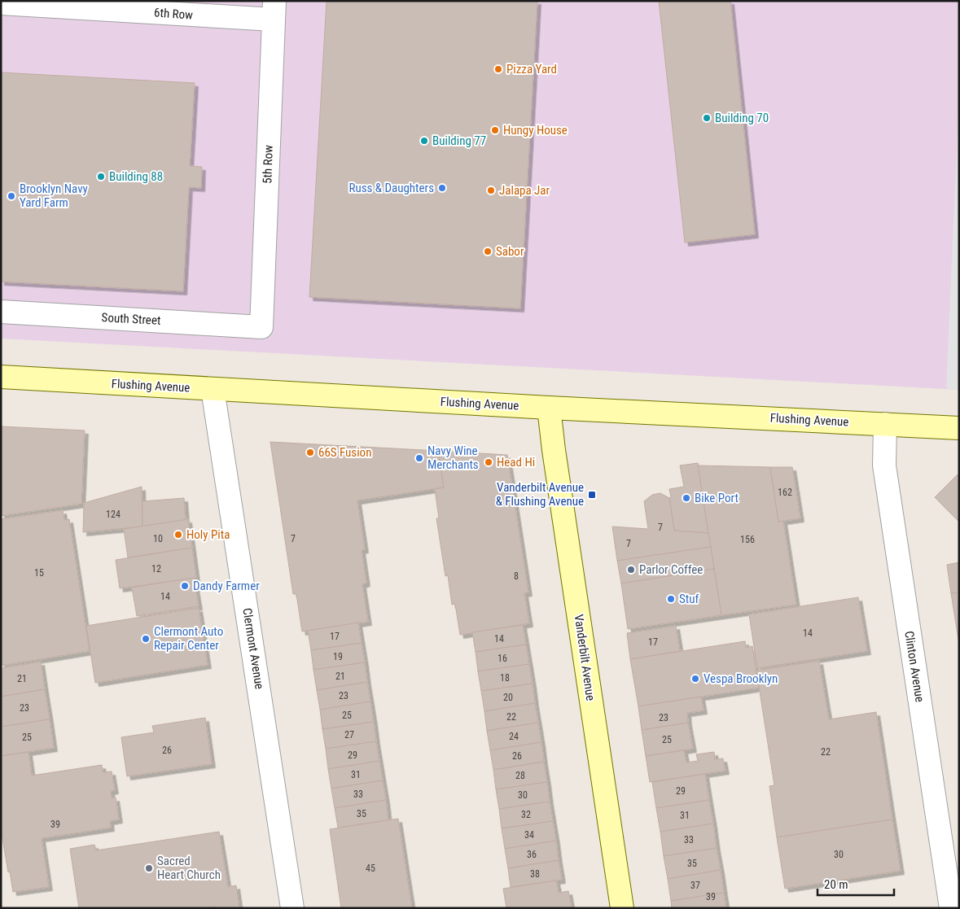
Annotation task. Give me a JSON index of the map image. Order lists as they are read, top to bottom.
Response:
{
  "streets": {
    "main road": ["Flushing Avenue", "Vanderbilt Avenue"],
    "street": [
      "6th Row",
      "5th Row",
      "South Street",
      "Clermont Avenue",
      "Clinton Avenue"
    ]
  },
  "crossings": [
    ["6th Row", "5th Row"],
    ["5th Row", "South Street"],
    ["Flushing Avenue", "Clermont Avenue"],
    ["Flushing Avenue", "Vanderbilt Avenue"],
    ["Flushing Avenue", "Clinton Avenue"]
  ],
  "places": {
    "other": [
      "Pizza Yard",
      "Building 70",
      "Hungy House",
      "Building 77",
      "Building 88",
      "Russ & Daughters",
      "Jalapa Jar",
      "Brooklyn Navy Yard Farm",
      "Sabor",
      "66S Fusion",
      "Navy Wine Merchants",
      "Head Hi",
      "Bike Port",
      "Holy Pita",
      "Parlor Coffee",
      "Dandy Farmer",
      "Stuf",
      "Clermont Auto Repair Center",
      "Vespa Brooklyn",
      "Sacred Heart Church"
    ],
    "transit": ["Vanderbilt Avenue & Flushing Avenue"]
  },
  "house_numbers": [
    "162",
    "124",
    "7",
    "10",
    "7",
    "156",
    "7",
    "12",
    "15",
    "8",
    "14",
    "14",
    "17",
    "14",
    "17",
    "19",
    "16",
    "21",
    "18",
    "21",
    "23",
    "20",
    "23",
    "25",
    "22",
    "23",
    "27",
    "24",
    "25",
    "25",
    "26",
    "22",
    "29",
    "26",
    "31",
    "28",
    "29",
    "33",
    "30",
    "35",
    "32",
    "31",
    "39",
    "34",
    "33",
    "36",
    "30",
    "35",
    "45",
    "38",
    "37",
    "39"
  ],
  "scale_bar": "20 m"
}
